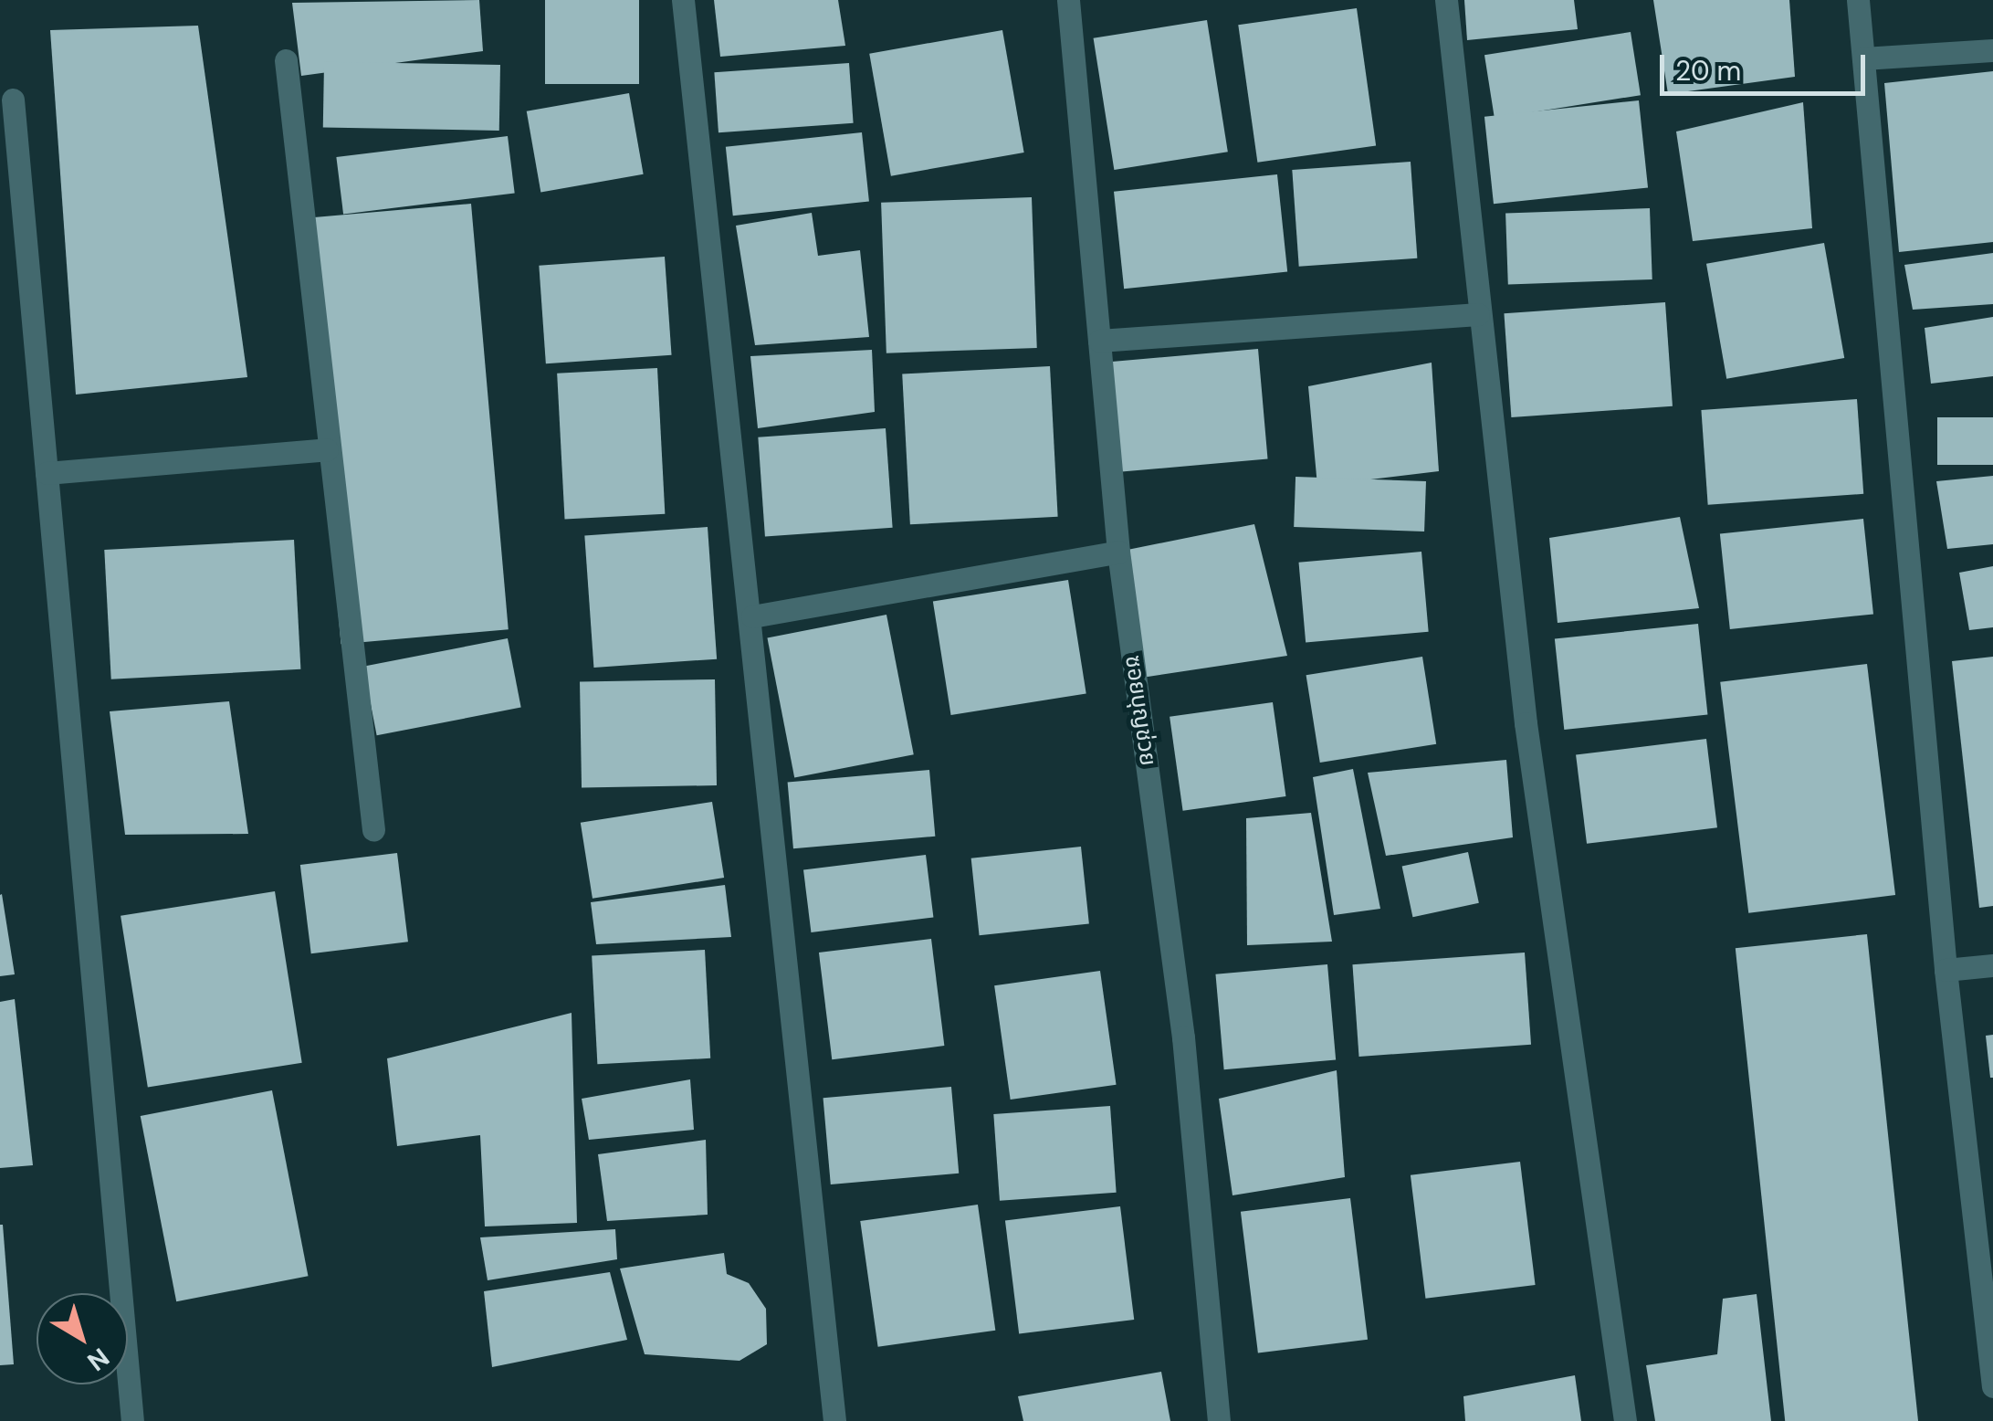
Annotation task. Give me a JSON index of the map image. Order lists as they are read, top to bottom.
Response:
{
  "streets": {
    "street": ["ซอยบุญช่วย"]
  },
  "scale_bar": "20 m",
  "north": "bottom right"
}
